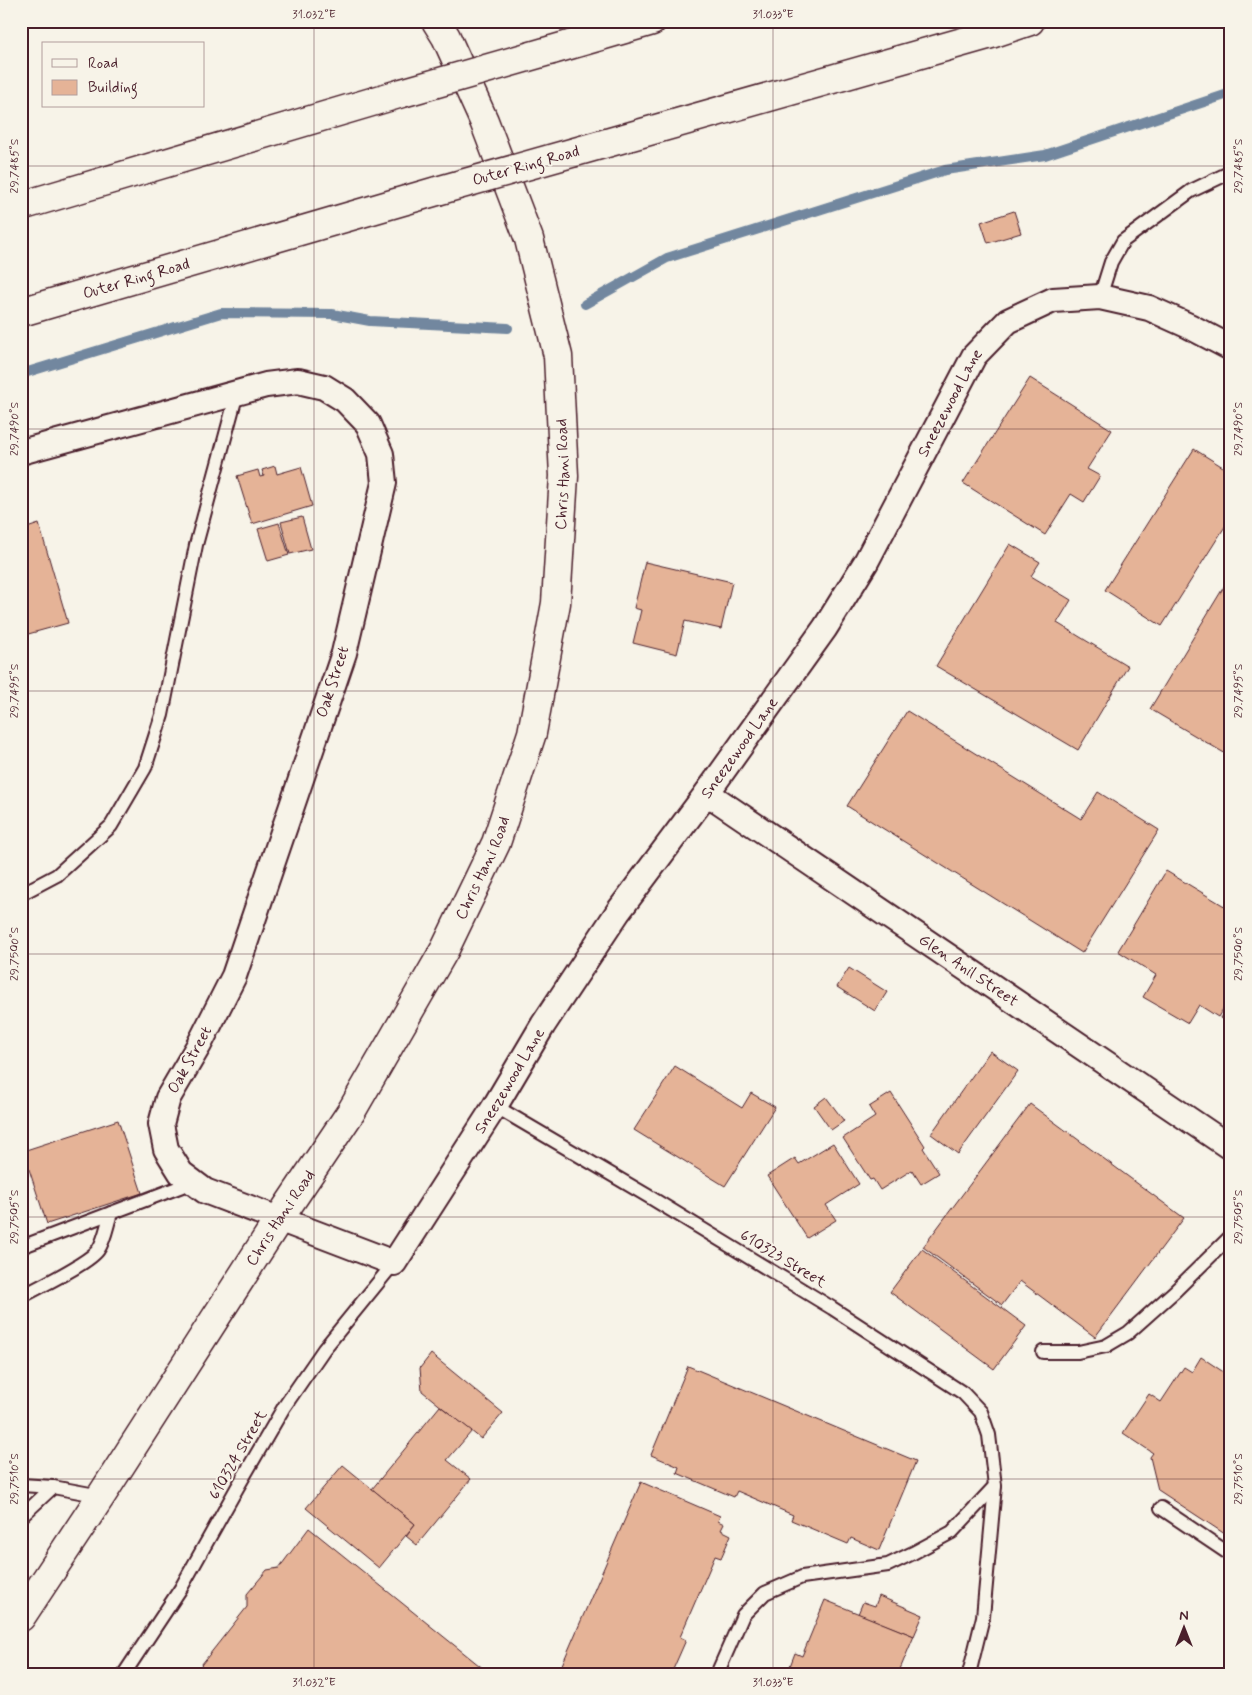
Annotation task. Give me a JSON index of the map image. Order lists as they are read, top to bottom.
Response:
{
  "streets": {
    "main road": ["Outer Ring Road", "Chris Hani Road"],
    "street": ["Sneezewood Lane", "Oak Street", "Glen Anil Street"],
    "lane": ["610323 Street", "610324 Street"]
  },
  "crossings": [
    ["Sneezewood Lane", "Glen Anil Street"],
    ["Sneezewood Lane", "610323 Street"],
    ["Sneezewood Lane", "610324 Street"],
    ["Chris Hani Road", "Oak Street"]
  ],
  "legend": ["Road", "Building"],
  "north": "top",
  "coordinates": [
    "31.032°E",
    "31.033°E",
    "29.7485°S",
    "29.7490°S",
    "29.7495°S",
    "29.7500°S",
    "29.7505°S",
    "29.7510°S"
  ]
}
